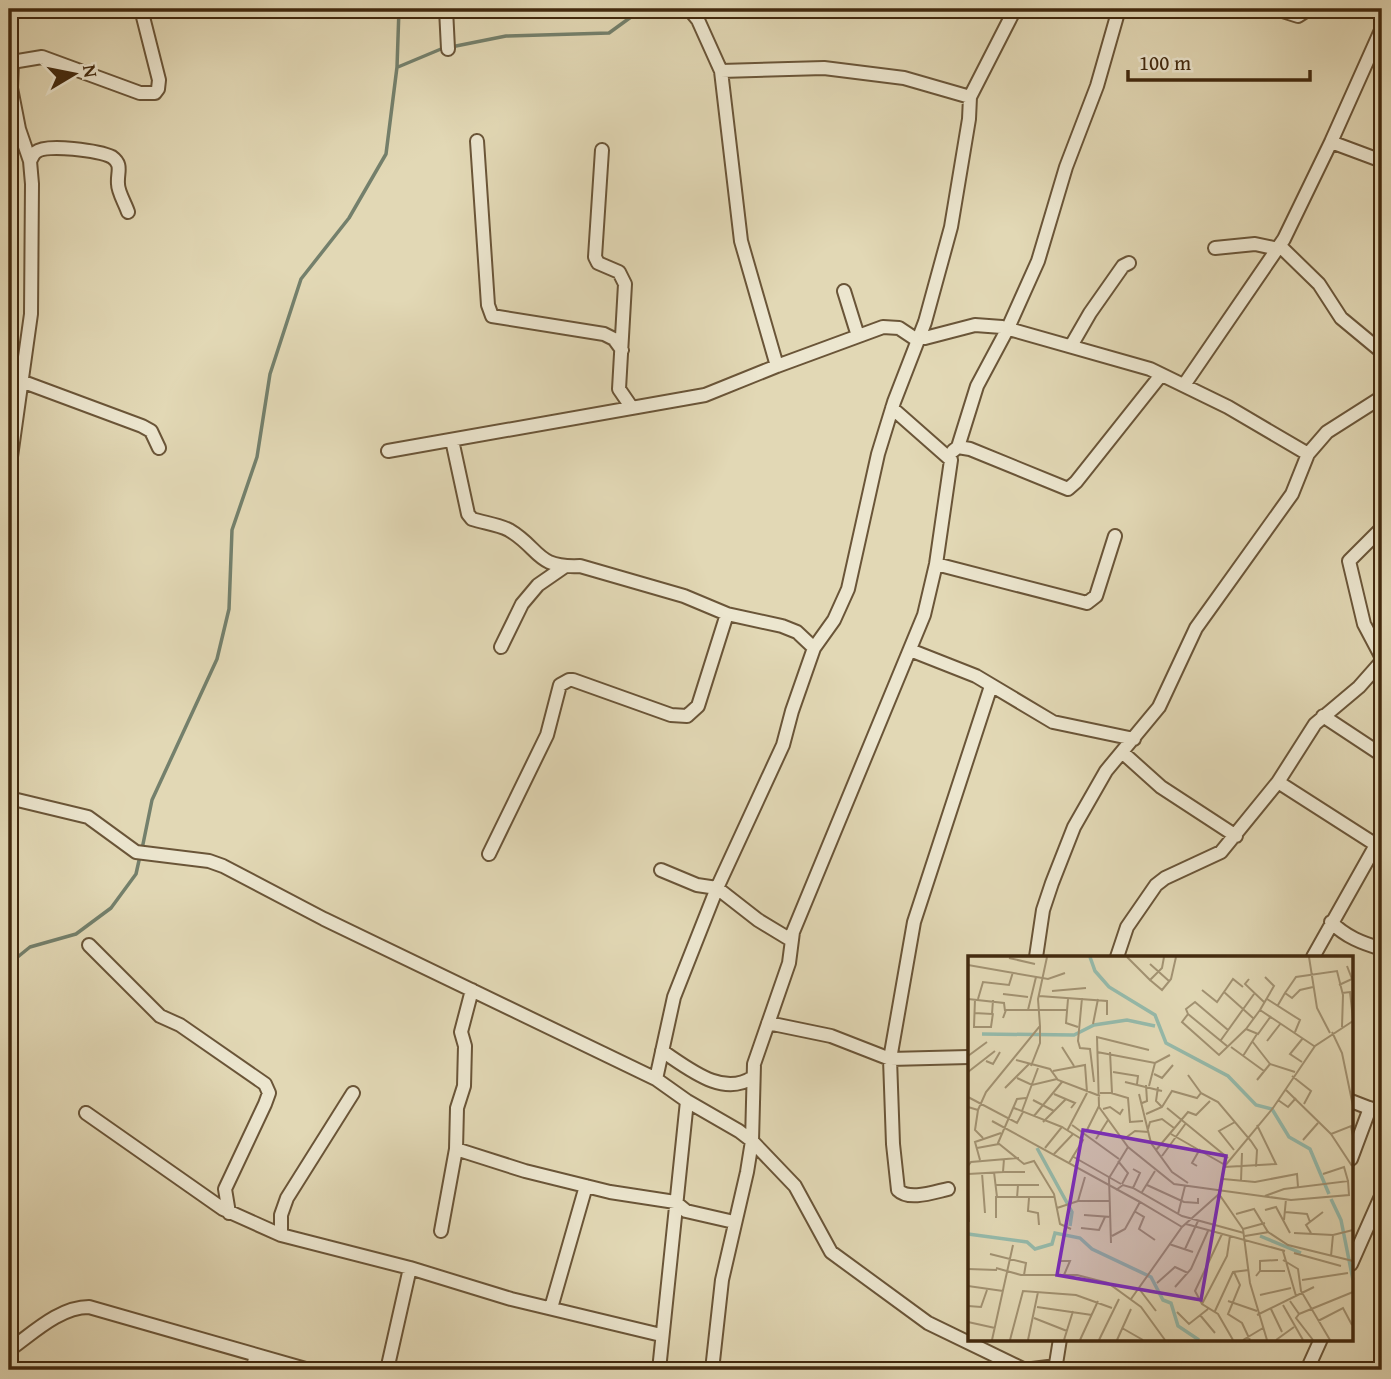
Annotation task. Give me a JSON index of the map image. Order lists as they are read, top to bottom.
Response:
{
  "scale_bar": "100 m",
  "north": "right"
}
